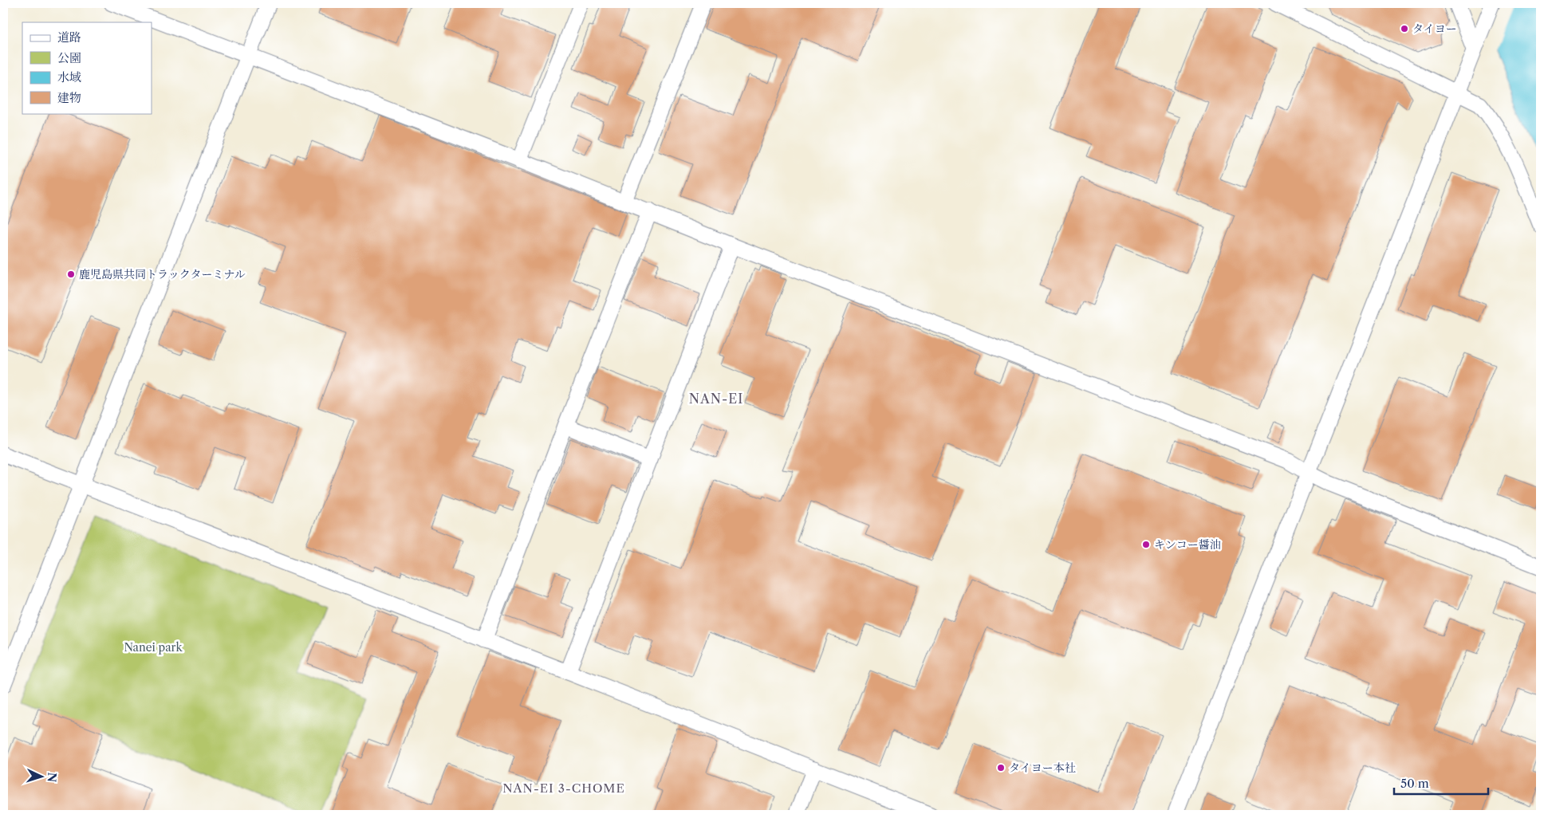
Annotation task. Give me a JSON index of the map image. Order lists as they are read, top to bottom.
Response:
{
  "districts": ["NAN-EI", "NAN-EI 3-CHOME"],
  "parks": ["Nanei park"],
  "places": [
    "タイヨー",
    "鹿児島県共同トラックターミナル",
    "キンコー醤油",
    "タイヨー本社"
  ],
  "legend": [
    "道路",
    "公園",
    "水域",
    "建物"
  ],
  "scale_bar": "50 m",
  "north": "right"
}
